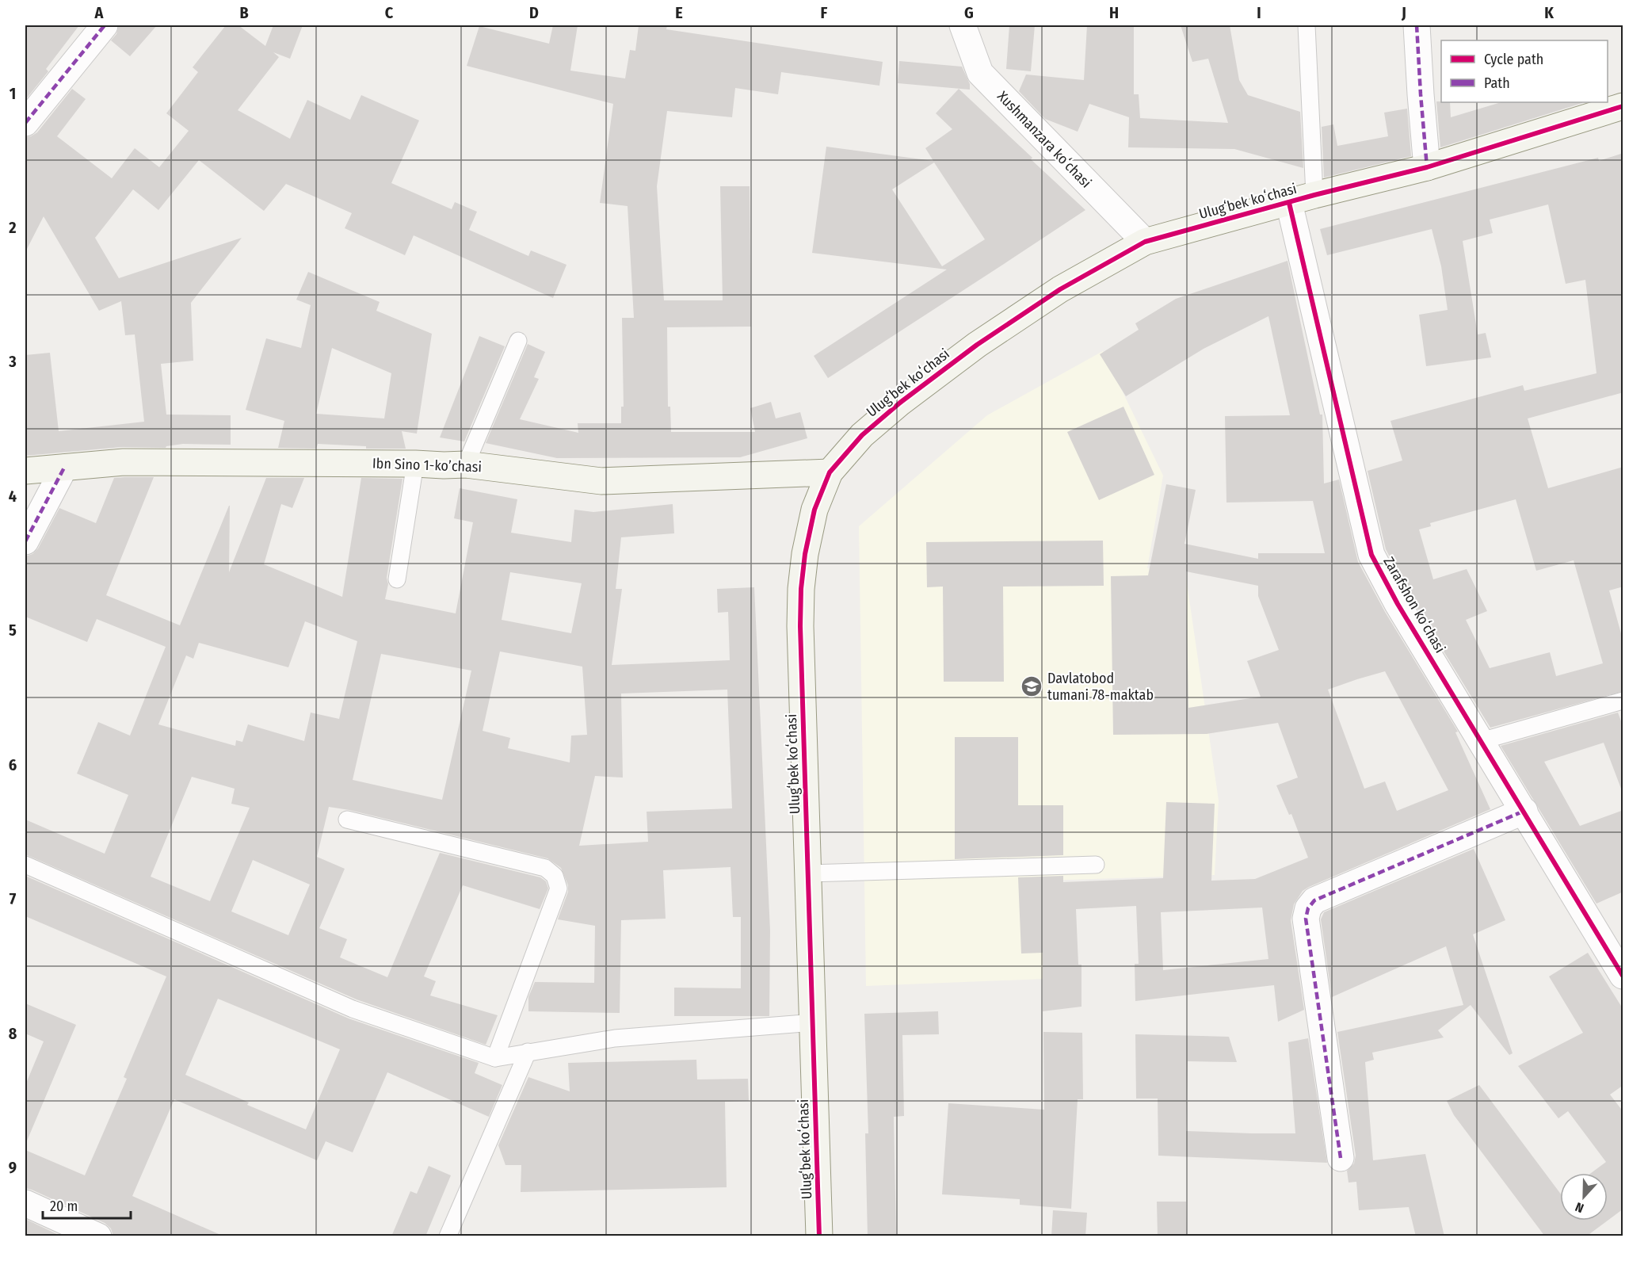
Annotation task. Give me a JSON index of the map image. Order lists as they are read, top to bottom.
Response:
{
  "streets": {
    "street": [
      "Xushmanzara koʻchasi",
      "Ulugʻbek koʻchasi",
      "Ibn Sino 1-koʼchasi",
      "Zarafshon koʻchasi"
    ]
  },
  "crossings": [
    ["Xushmanzara koʻchasi", "Ulugʻbek koʻchasi"],
    ["Ulugʻbek koʻchasi", "Ibn Sino 1-koʼchasi"],
    ["Ulugʻbek koʻchasi", "Zarafshon koʻchasi"]
  ],
  "places": {
    "school or university": ["Davlatobod tumani 78-maktab"]
  },
  "legend": ["Cycle path", "Path"],
  "scale_bar": "20 m",
  "north": "bottom",
  "grid": {
    "columns": [
      "A",
      "B",
      "C",
      "D",
      "E",
      "F",
      "G",
      "H",
      "I",
      "J",
      "K"
    ],
    "rows": [
      "1",
      "2",
      "3",
      "4",
      "5",
      "6",
      "7",
      "8",
      "9"
    ]
  }
}
